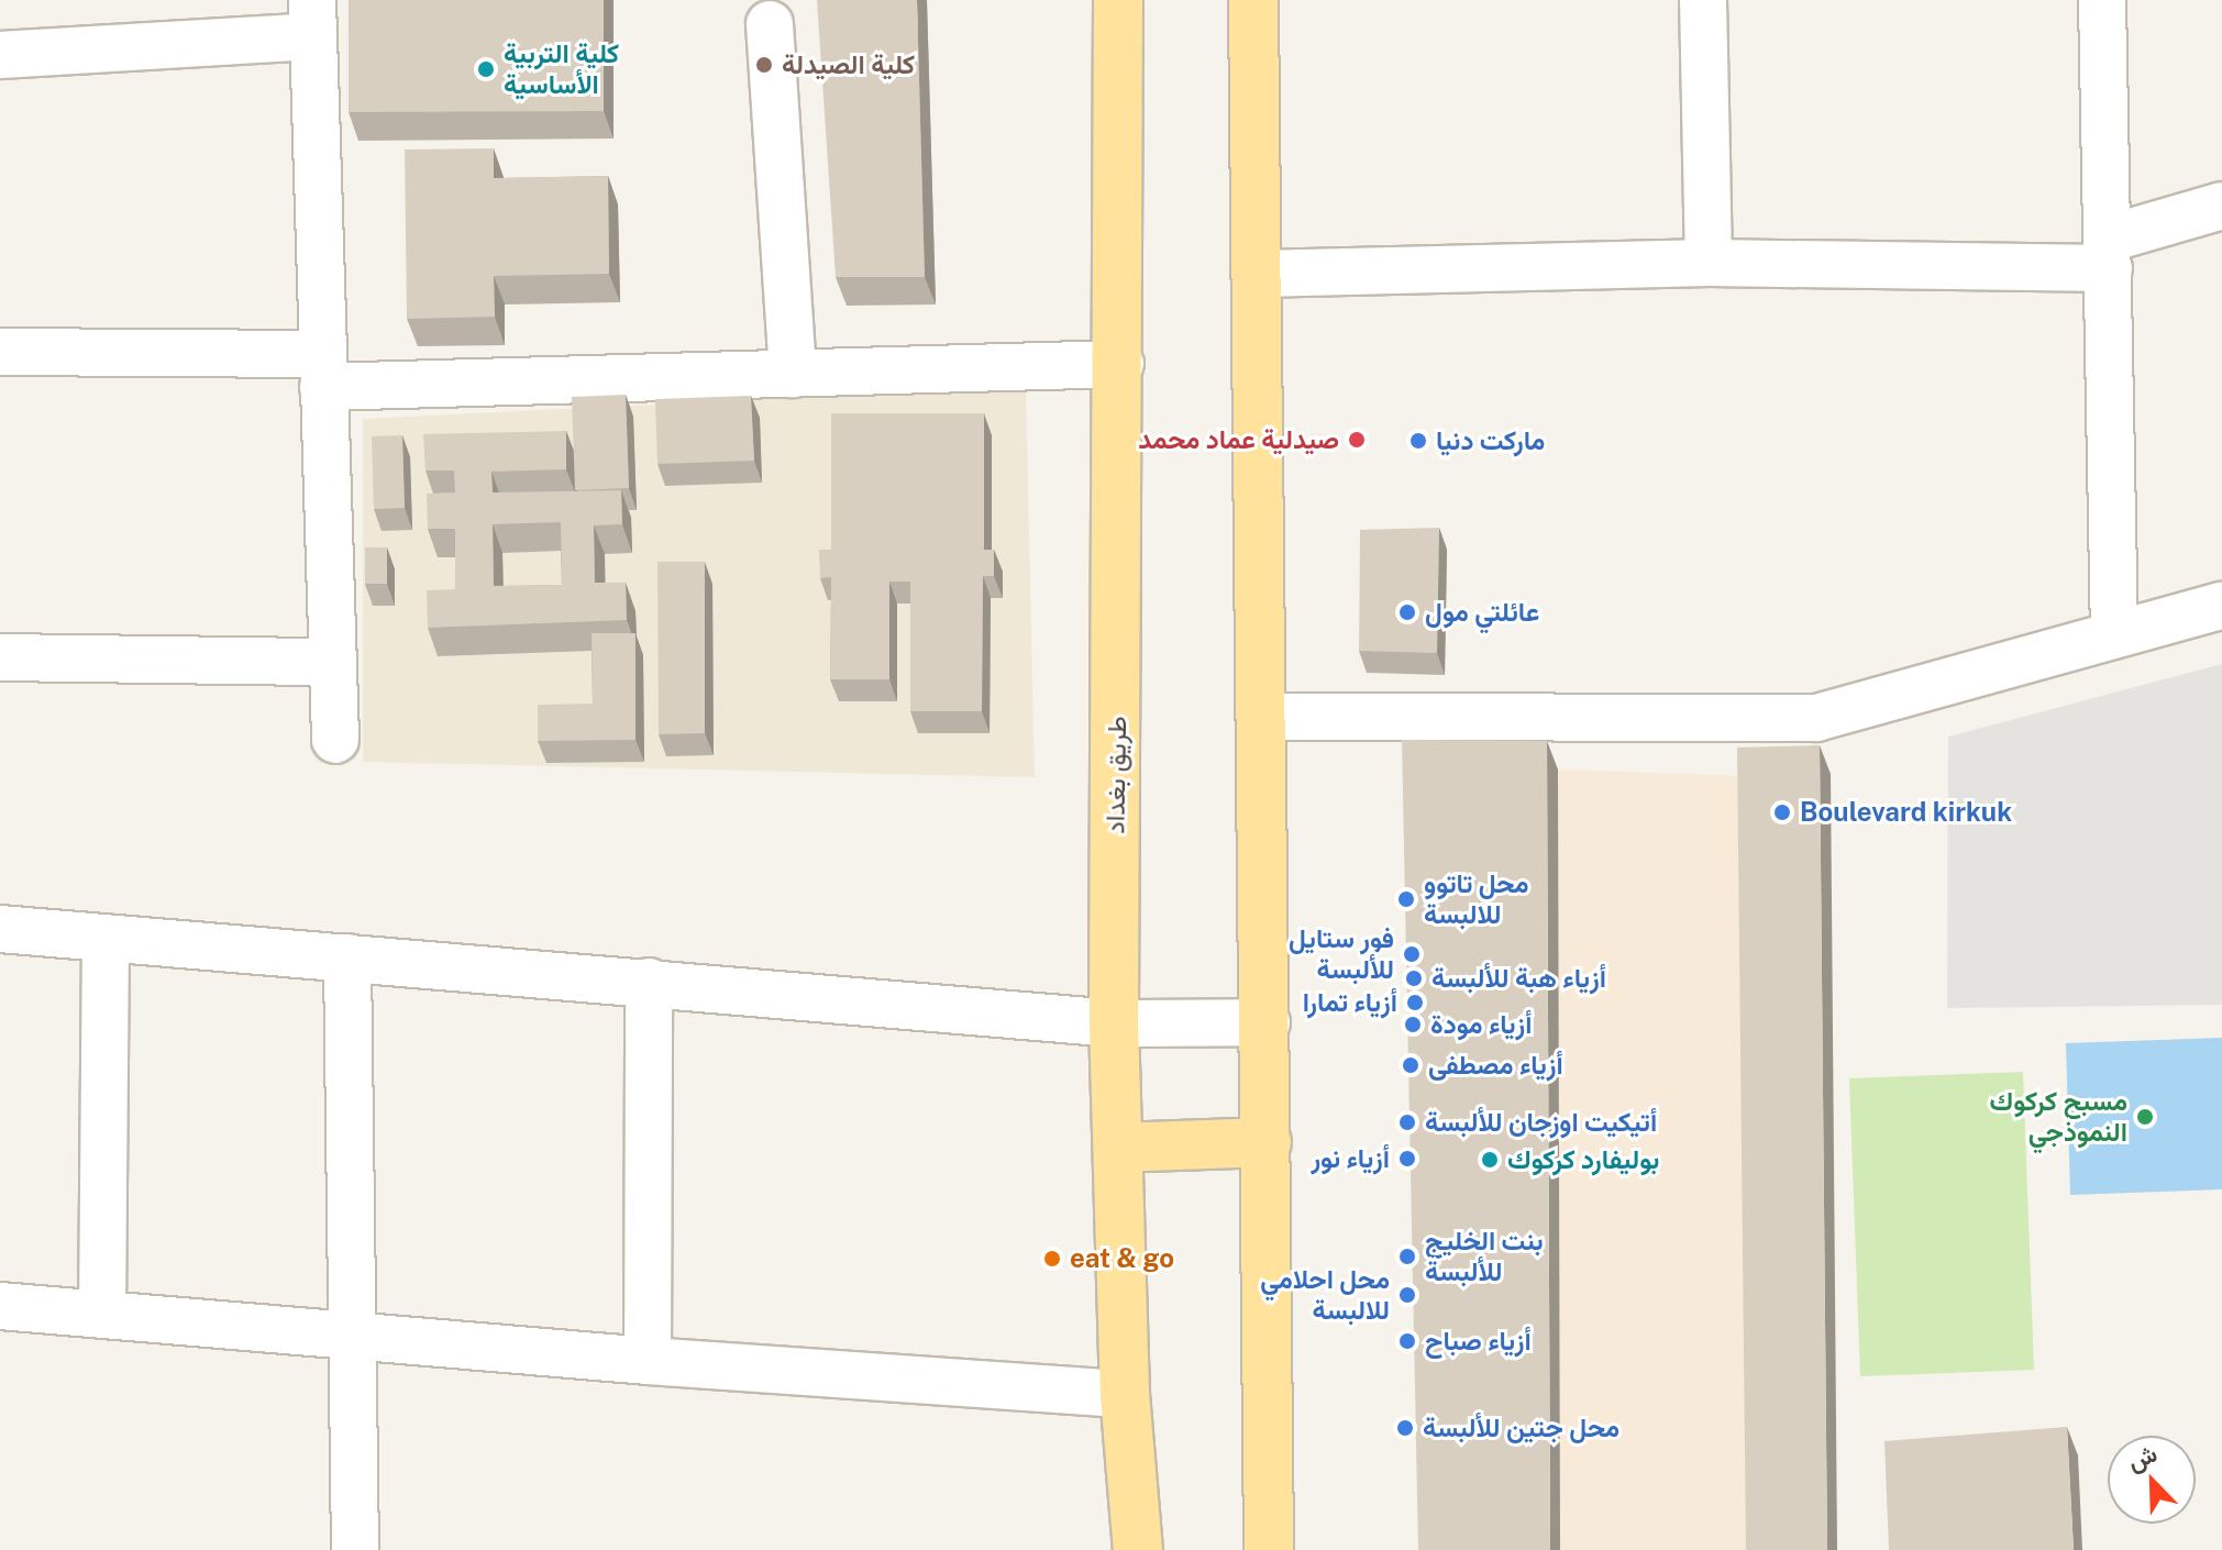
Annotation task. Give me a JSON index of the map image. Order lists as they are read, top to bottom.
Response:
{
  "streets": {
    "main road": ["طريق بغداد"]
  },
  "places": [
    "كلية الصيدلة",
    "كلية التربية الأساسية",
    "صيدلية عماد محمد",
    "ماركت دنيا",
    "عائلتي مول",
    "Boulevard kirkuk",
    "محل تاتوو للالبسة",
    "فور ستايل للألبسة",
    "أزياء هبة للألبسة",
    "أزياء تمارا",
    "أزياء مودة",
    "أزياء مصطفى",
    "مسبح كركوك النموذجي",
    "أتيكيت اوزجان للألبسة",
    "أزياء نور",
    "بوليفارد كركوك",
    "بنت الخليج للألبسة",
    "eat & go",
    "محل احلامي للالبسة",
    "أزياء صباح",
    "محل جتين للألبسة"
  ],
  "north": "top left"
}
